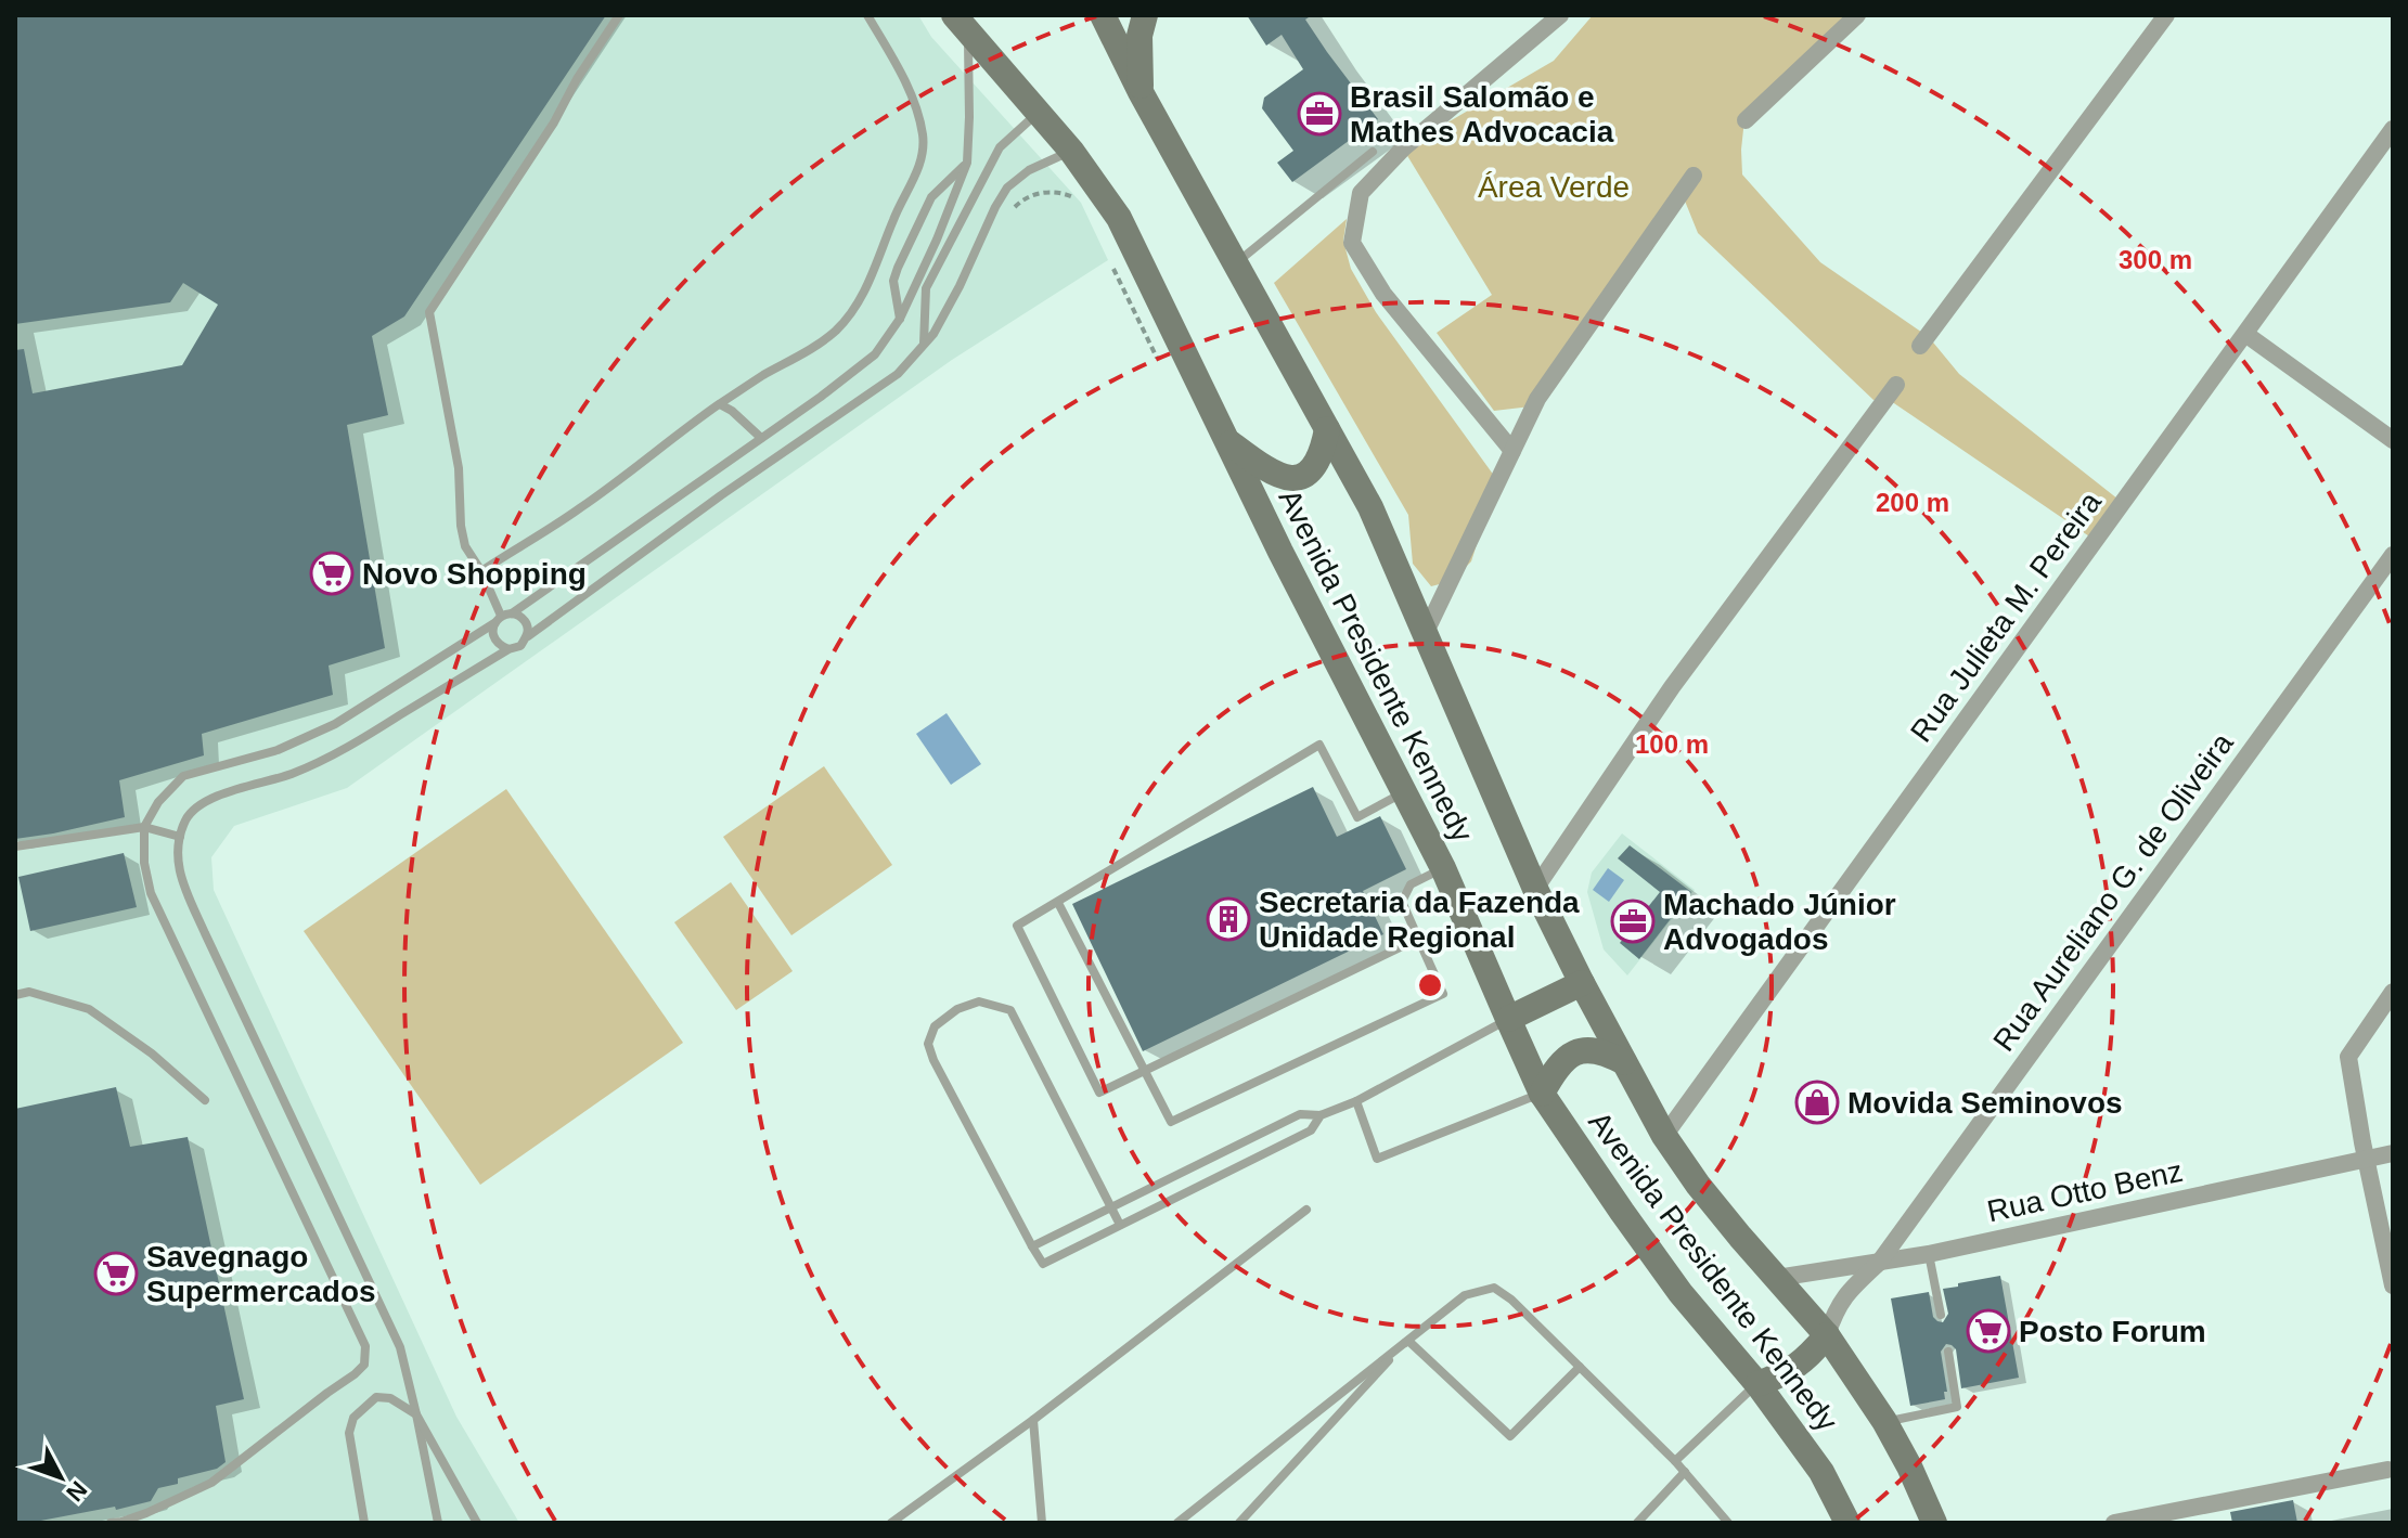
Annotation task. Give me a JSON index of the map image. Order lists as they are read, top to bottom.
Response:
{
  "streets": {
    "main road": ["Avenida Presidente Kennedy"],
    "street": ["Rua Julieta M. Pereira", "Rua Aureliano G. de Oliveira", "Rua Otto Benz"]
  },
  "crossings": [
    ["Rua Julieta M. Pereira", "Avenida Presidente Kennedy"],
    ["Rua Aureliano G. de Oliveira", "Rua Otto Benz"]
  ],
  "parks": ["Área Verde"],
  "places": {
    "office": ["Brasil Salomão e Mathes Advocacia", "Machado Júnior Advogados"],
    "supermarket": ["Novo Shopping", "Savegnago Supermercados", "Posto Forum"],
    "building": ["Secretaria da Fazenda Unidade Regional"],
    "shop": ["Movida Seminovos"]
  },
  "north": "bottom right",
  "rings": ["300 m", "200 m", "100 m"]
}
